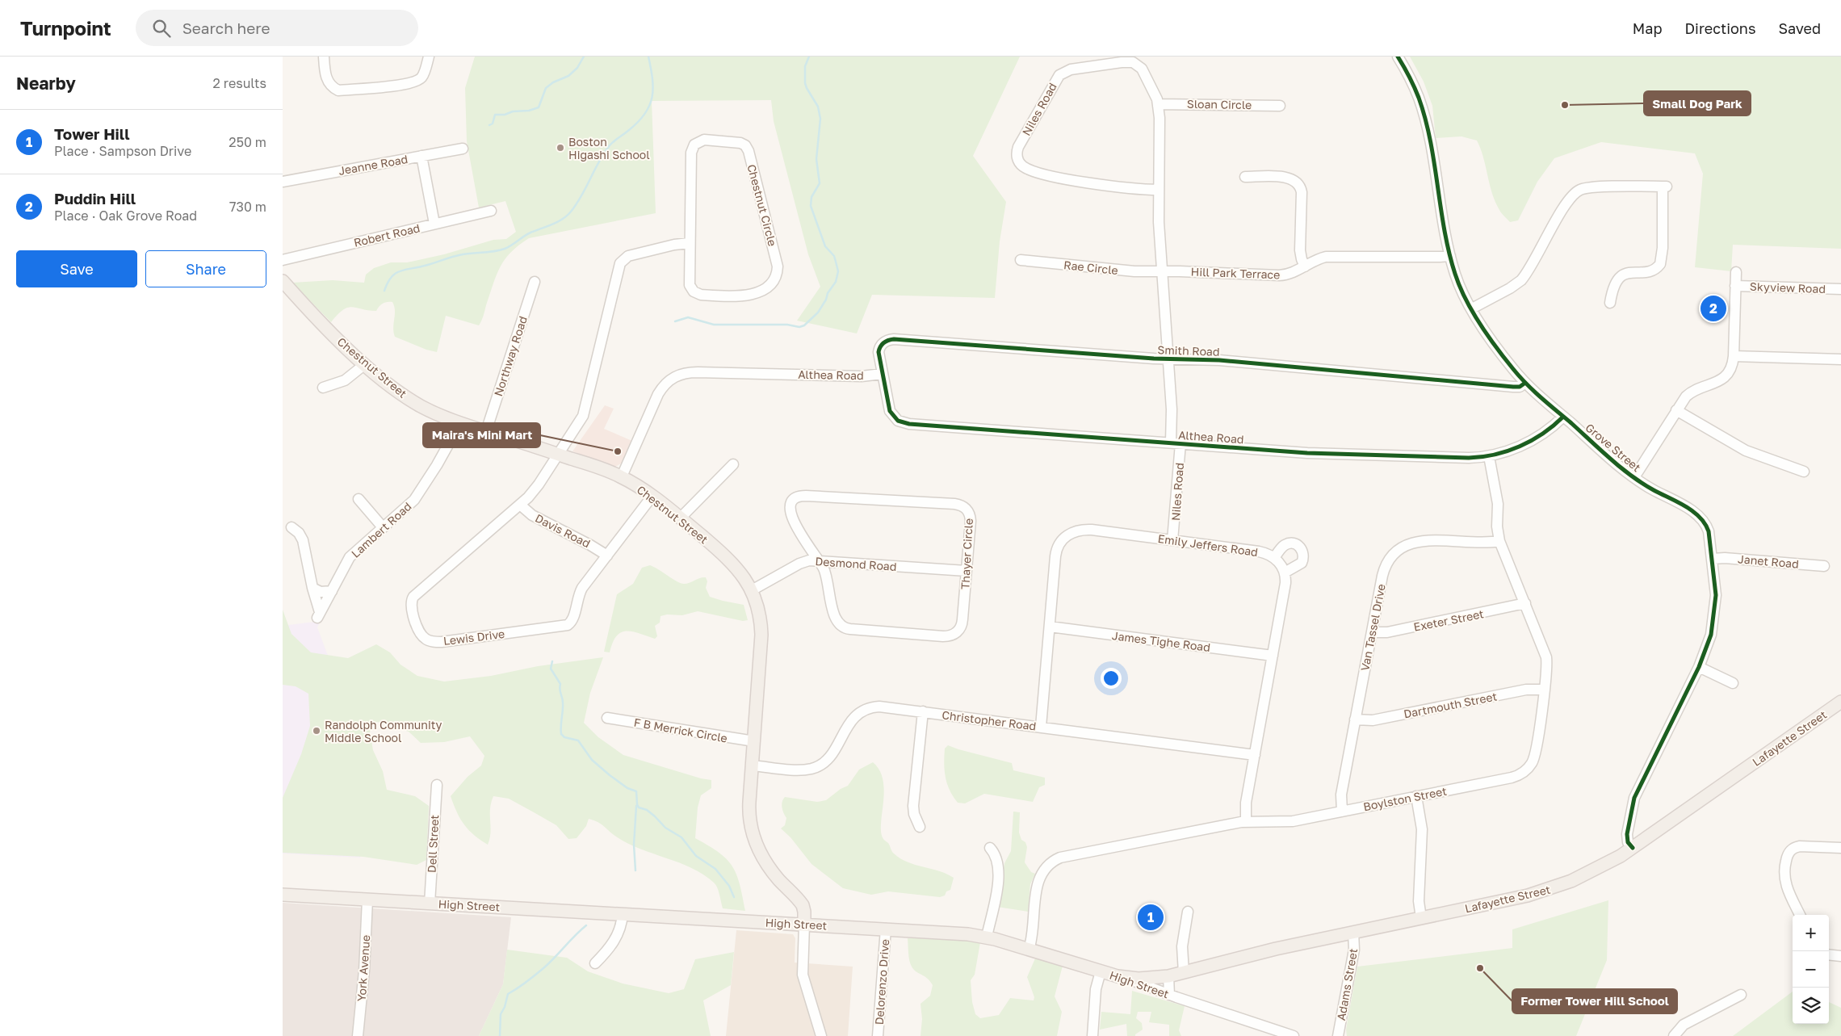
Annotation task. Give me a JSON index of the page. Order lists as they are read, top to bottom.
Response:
{
  "streets": {
    "main road": ["Chestnut Street", "Lafayette Street", "High Street"],
    "street": [
      "Sloan Circle",
      "Niles Road",
      "Jeanne Road",
      "Chestnut Circle",
      "Robert Road",
      "Rae Circle",
      "Hill Park Terrace",
      "Skyview Road",
      "Smith Road",
      "Northway Road",
      "Althea Road",
      "Grove Street",
      "Lambert Road",
      "Davis Road",
      "Emily Jeffers Road",
      "Thayer Circle",
      "Janet Road",
      "Desmond Road",
      "Exeter Street",
      "Van Tassel Drive",
      "Lewis Drive",
      "James Tighe Road",
      "Dartmouth Street",
      "Christopher Road",
      "F B Merrick Circle",
      "Boylston Street",
      "Dell Street",
      "York Avenue",
      "Delorenzo Drive",
      "Adams Street"
    ]
  },
  "crossings": [
    ["Sloan Circle", "Niles Road"],
    ["Niles Road", "Rae Circle"],
    ["Niles Road", "Hill Park Terrace"],
    ["Niles Road", "Smith Road"],
    ["Niles Road", "Althea Road"],
    ["Niles Road", "Emily Jeffers Road"],
    ["Rae Circle", "Hill Park Terrace"],
    ["Hill Park Terrace", "Grove Street"],
    ["Smith Road", "Althea Road"],
    ["Smith Road", "Grove Street"],
    ["Northway Road", "Chestnut Street"],
    ["Chestnut Street", "Althea Road"],
    ["Chestnut Street", "Lambert Road"],
    ["Chestnut Street", "Desmond Road"],
    ["Chestnut Street", "Lewis Drive"],
    ["Chestnut Street", "Christopher Road"],
    ["Chestnut Street", "F B Merrick Circle"],
    ["Chestnut Street", "High Street"],
    ["Althea Road", "Grove Street"],
    ["Althea Road", "Boylston Street"],
    ["Grove Street", "Janet Road"],
    ["Grove Street", "Lafayette Street"],
    ["Davis Road", "Lewis Drive"],
    ["Emily Jeffers Road", "James Tighe Road"],
    ["Emily Jeffers Road", "Christopher Road"],
    ["Thayer Circle", "Desmond Road"],
    ["Exeter Street", "Van Tassel Drive"],
    ["Exeter Street", "Boylston Street"],
    ["Van Tassel Drive", "Dartmouth Street"],
    ["Van Tassel Drive", "Boylston Street"],
    ["Dartmouth Street", "Boylston Street"],
    ["Lafayette Street", "High Street"],
    ["Lafayette Street", "Adams Street"],
    ["Boylston Street", "High Street"],
    ["Dell Street", "High Street"],
    ["High Street", "York Avenue"],
    ["High Street", "Delorenzo Drive"]
  ],
  "places": [
    "Small Dog Park",
    "Boston Higashi School",
    "Maira's Mini Mart",
    "Randolph Community Middle School",
    "Former Tower Hill School"
  ],
  "page": {
    "header": "Turnpoint",
    "search": "Search here",
    "nav": ["Map", "Directions", "Saved"],
    "heading": ["Nearby", "2 results"],
    "list": [
      {
        "mark": "1",
        "name": "Tower Hill",
        "note": "Place · Sampson Drive",
        "value": "250 m"
      },
      {
        "mark": "2",
        "name": "Puddin Hill",
        "note": "Place · Oak Grove Road",
        "value": "730 m"
      }
    ],
    "buttons": ["Save", "Share"],
    "pins": ["2", "1"],
    "map_buttons": ["+", "−"]
  }
}
